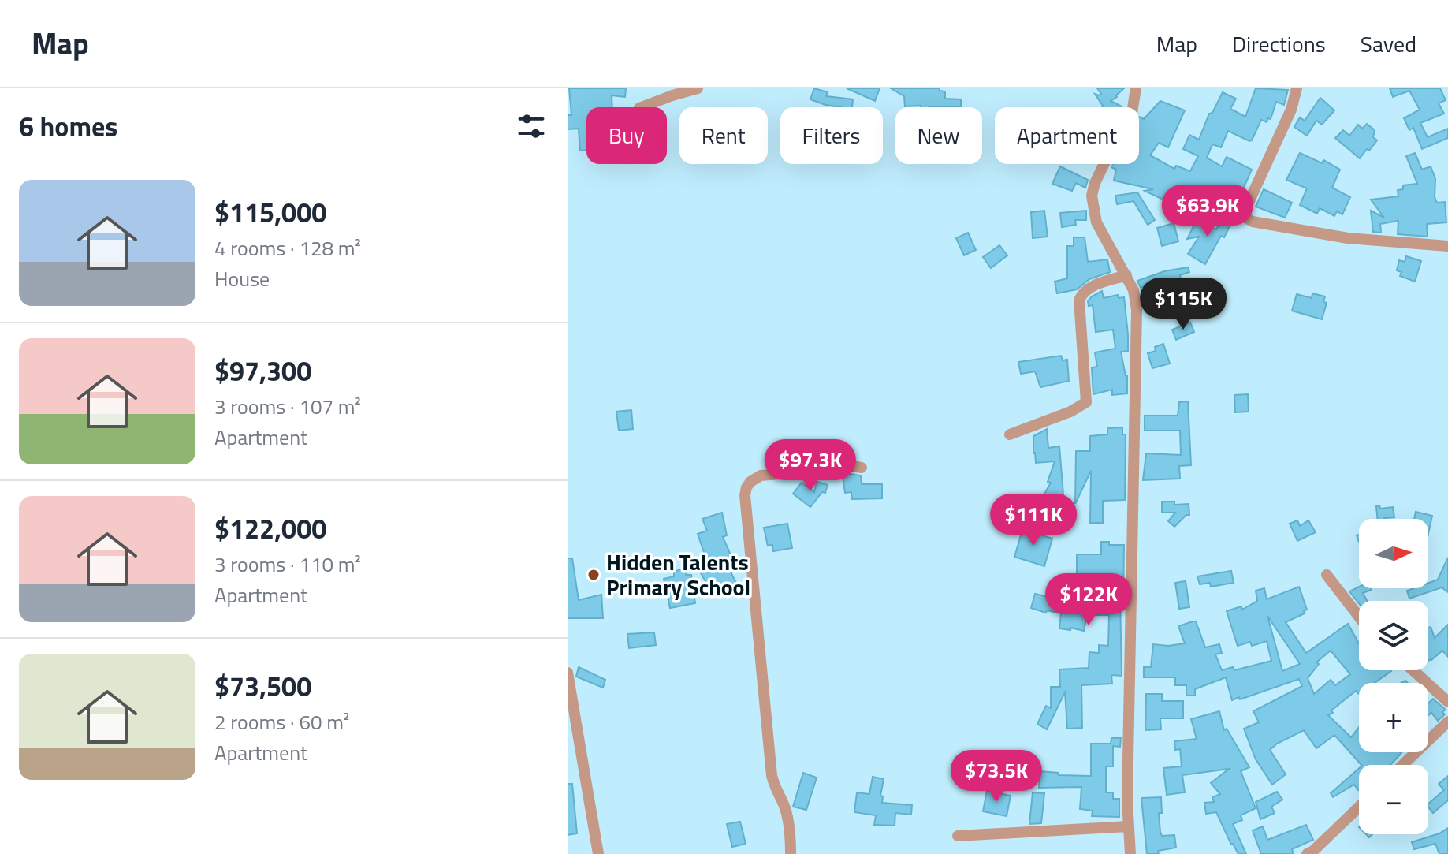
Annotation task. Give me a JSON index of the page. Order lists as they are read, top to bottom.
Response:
{
  "places": ["Hidden Talents Primary School"],
  "north": "right",
  "page": {
    "header": "Map",
    "nav": ["Map", "Directions", "Saved"],
    "heading": "6 homes",
    "chip": [
      "Buy",
      "Rent",
      "Filters",
      "New",
      "Apartment"
    ],
    "list": [
      {
        "name": "$115,000",
        "note": "4 rooms · 128 m² · House"
      },
      {
        "name": "$97,300",
        "note": "3 rooms · 107 m² · Apartment"
      },
      {
        "name": "$122,000",
        "note": "3 rooms · 110 m² · Apartment"
      },
      {
        "name": "$73,500",
        "note": "2 rooms · 60 m² · Apartment"
      }
    ],
    "price": [
      "$63.9K",
      "$115K",
      "$97.3K",
      "$111K",
      "$122K",
      "$73.5K"
    ],
    "map_buttons": ["+", "−"]
  }
}
